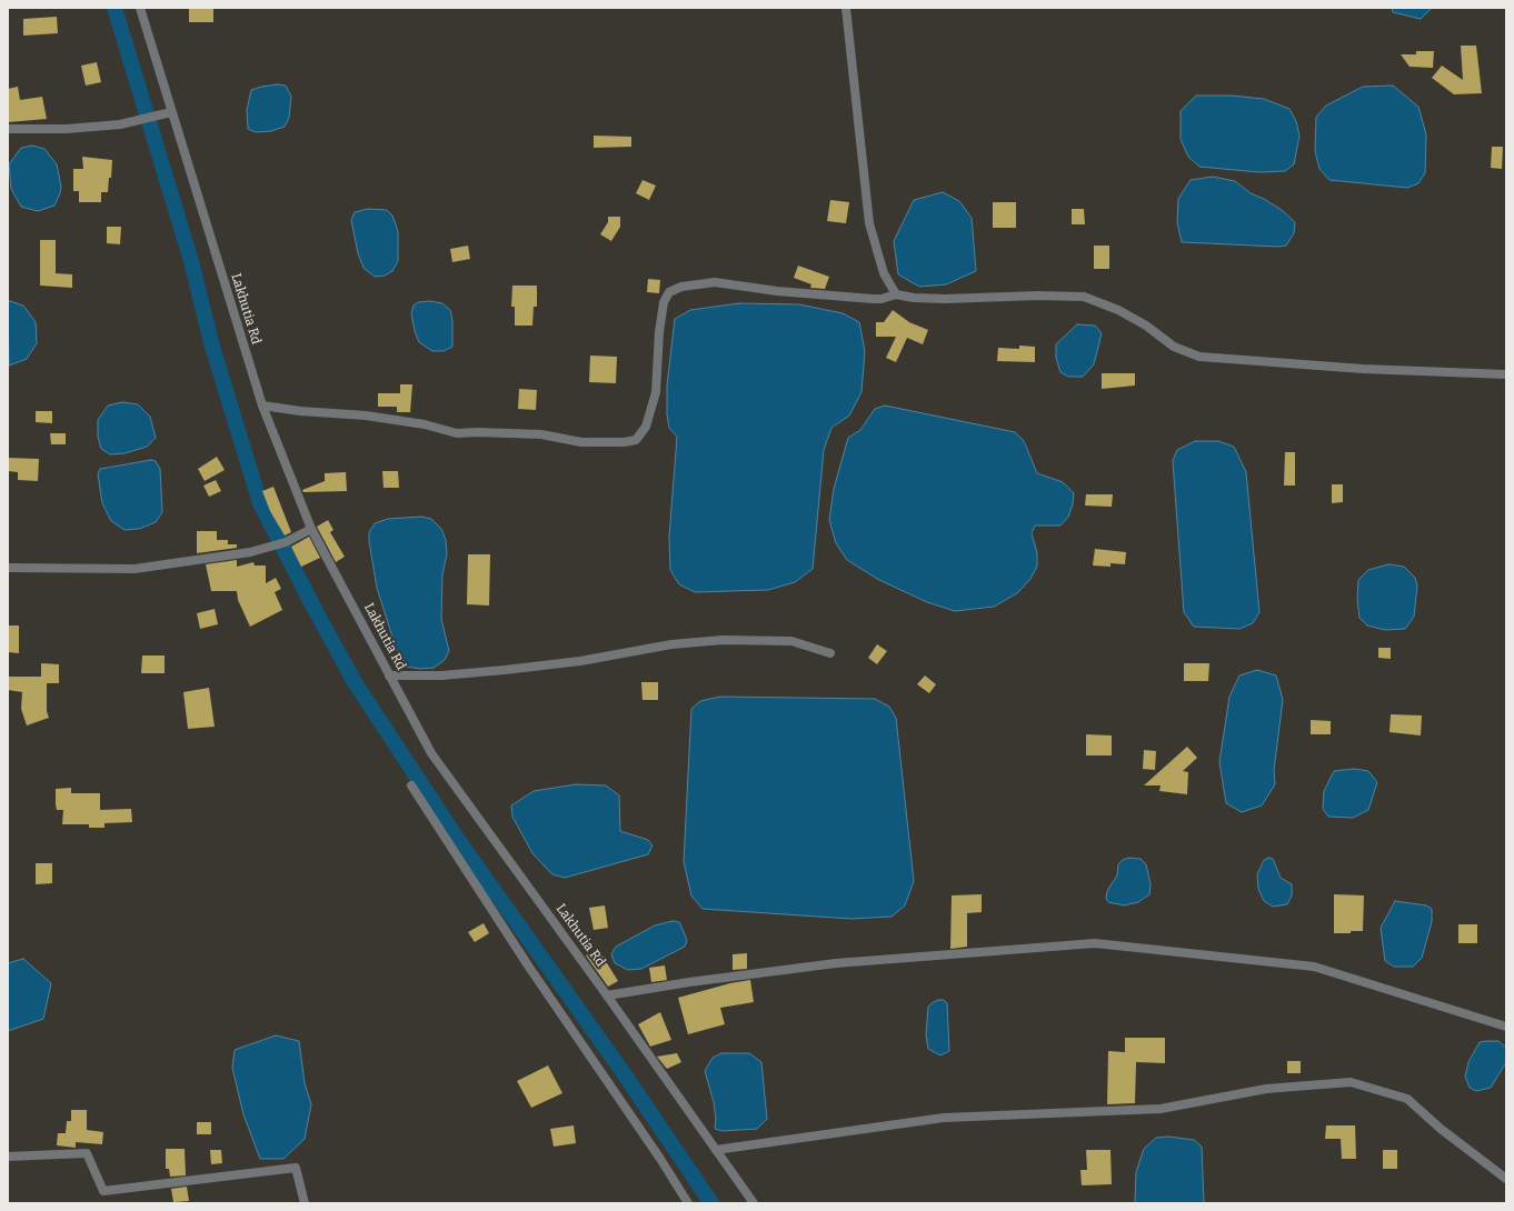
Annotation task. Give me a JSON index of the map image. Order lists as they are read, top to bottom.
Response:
{
  "streets": {
    "street": ["Lakhutia Rd"]
  }
}
